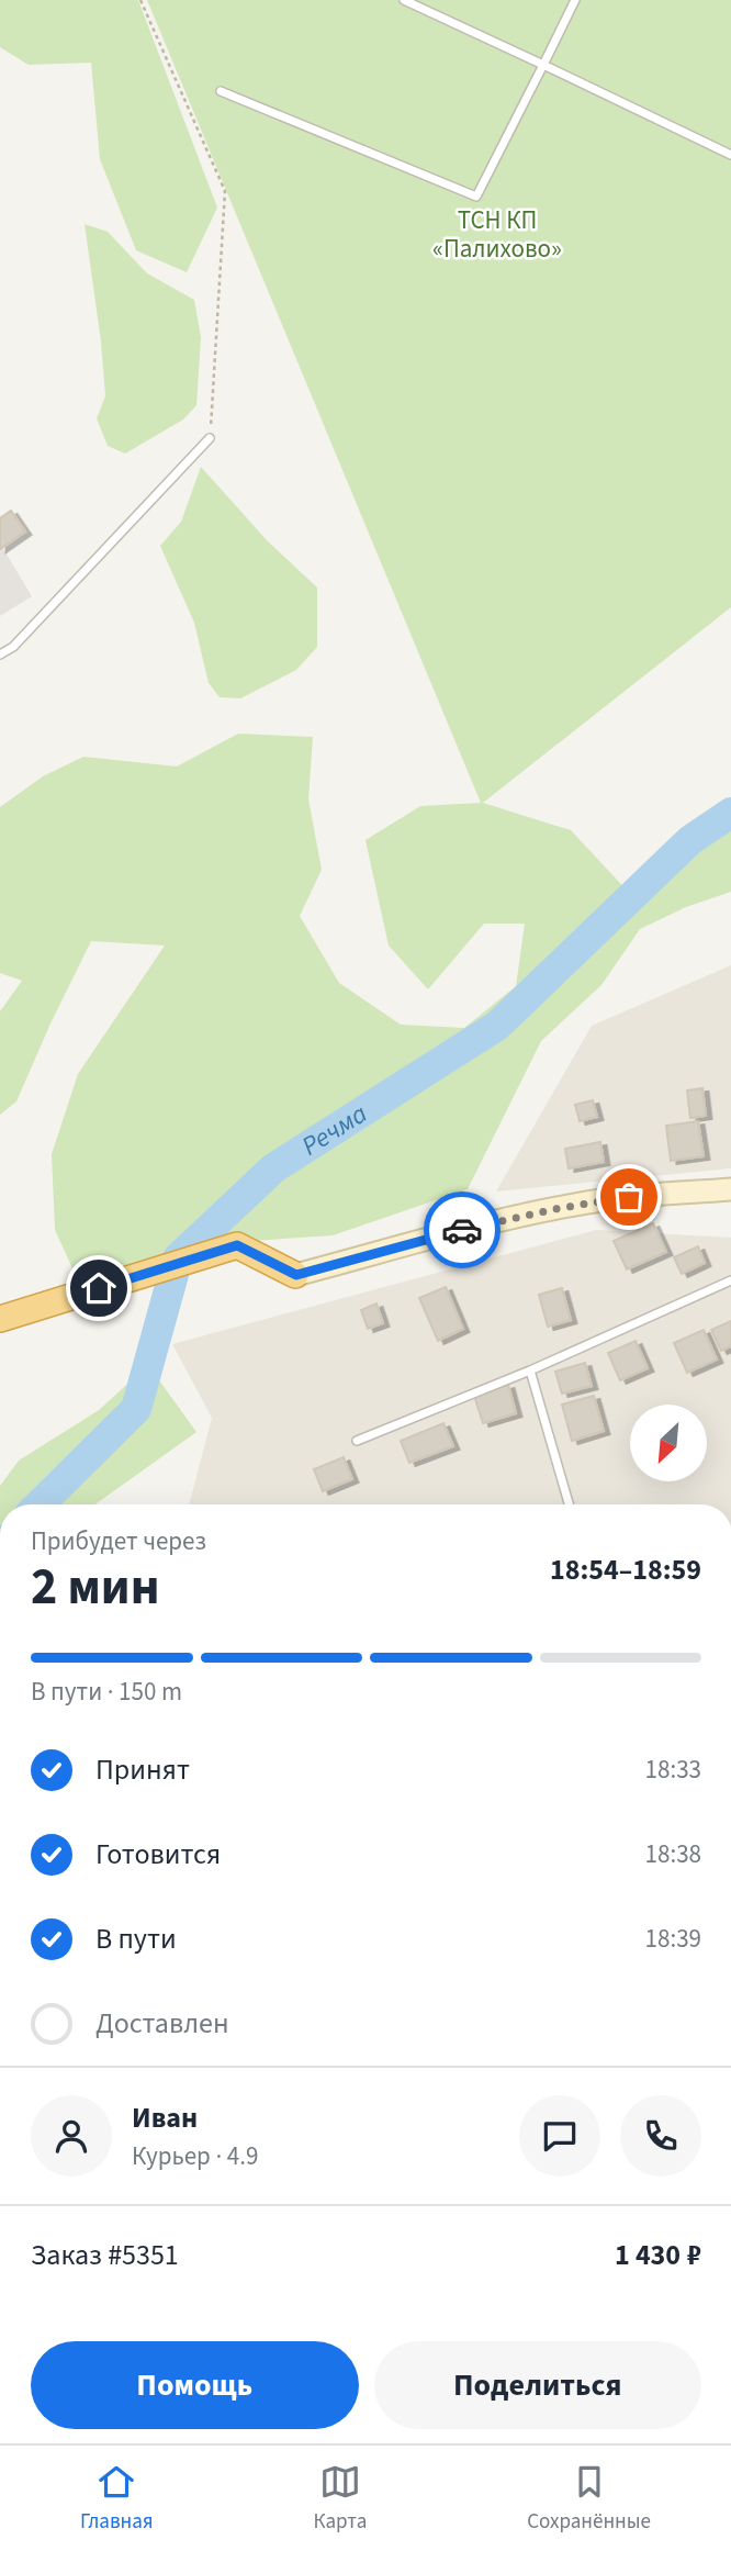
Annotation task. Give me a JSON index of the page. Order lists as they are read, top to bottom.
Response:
{
  "water": ["Речма"],
  "parks": ["ТСН КП «Палихово»"],
  "north": "bottom left",
  "page": {
    "heading": ["2 мин", "Прибудет через", "18:54–18:59"],
    "panel": [
      "Иван",
      "Курьер · 4.9",
      "Заказ #5351",
      "1 430 ₽"
    ],
    "bar": "В пути · 150 m",
    "list": [
      ["Принят", "18:33"],
      ["Готовится", "18:38"],
      ["В пути", "18:39"],
      "Доставлен"
    ],
    "buttons": ["Помощь", "Поделиться"],
    "tabs": ["Главная", "Карта", "Сохранённые"]
  }
}
